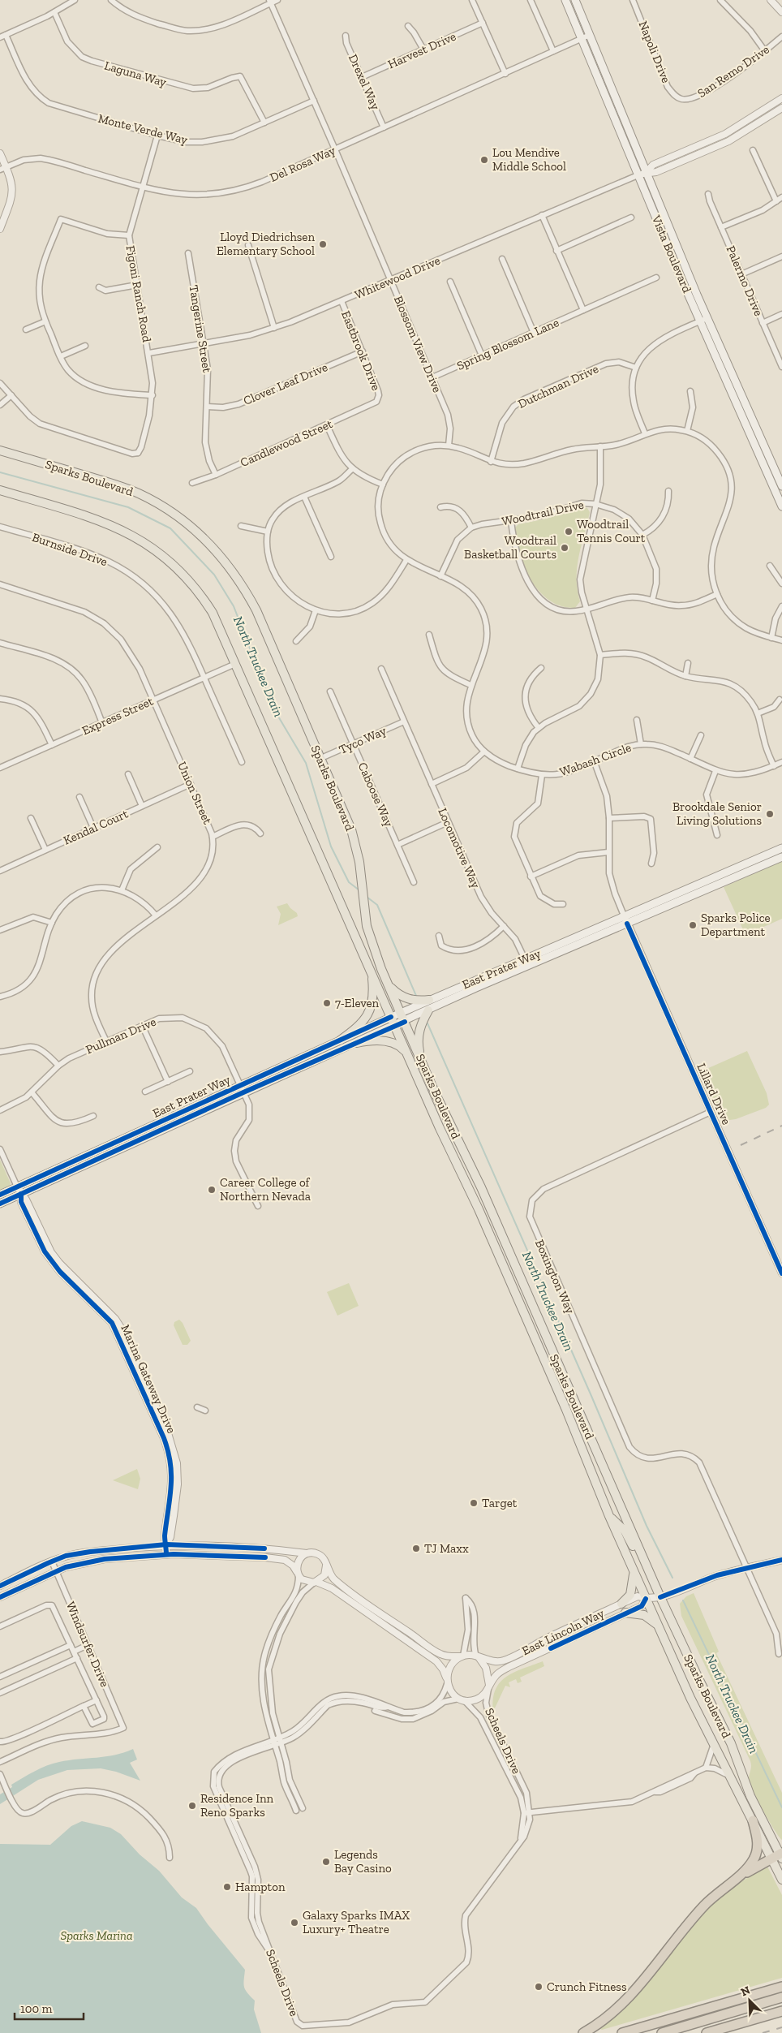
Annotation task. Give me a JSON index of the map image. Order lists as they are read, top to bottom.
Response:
{
  "streets": {
    "main road": ["Vista Boulevard", "Sparks Boulevard", "East Prater Way"],
    "street": [
      "Harvest Drive",
      "Napoli Drive",
      "San Remo Drive",
      "Laguna Way",
      "Drexel Way",
      "Monte Verde Way",
      "Del Rosa Way",
      "Whitewood Drive",
      "Palermo Drive",
      "Figoni Ranch Road",
      "Tangerine Street",
      "Blossom View Drive",
      "Spring Blossom Lane",
      "Eastbrook Drive",
      "Clover Leaf Drive",
      "Dutchman Drive",
      "Candlewood Street",
      "Woodtrail Drive",
      "Burnside Drive",
      "Express Street",
      "Tyco Way",
      "Wabash Circle",
      "Union Street",
      "Caboose Way",
      "Kendal Court",
      "Locomotive Way",
      "Pullman Drive",
      "Lillard Drive",
      "Boxington Way",
      "Marina Gateway Drive",
      "East Lincoln Way",
      "Windsurfer Drive",
      "Scheels Drive"
    ]
  },
  "crossings": [
    ["Harvest Drive", "Drexel Way"],
    ["Napoli Drive", "San Remo Drive"],
    ["Laguna Way", "Monte Verde Way"],
    ["Drexel Way", "Del Rosa Way"],
    ["Monte Verde Way", "Figoni Ranch Road"],
    ["Monte Verde Way", "Blossom View Drive"],
    ["Del Rosa Way", "Vista Boulevard"],
    ["Del Rosa Way", "Figoni Ranch Road"],
    ["Del Rosa Way", "Blossom View Drive"],
    ["Vista Boulevard", "Whitewood Drive"],
    ["Whitewood Drive", "Figoni Ranch Road"],
    ["Whitewood Drive", "Tangerine Street"],
    ["Whitewood Drive", "Blossom View Drive"],
    ["Whitewood Drive", "Eastbrook Drive"],
    ["Tangerine Street", "Clover Leaf Drive"],
    ["Tangerine Street", "Candlewood Street"],
    ["Blossom View Drive", "Spring Blossom Lane"],
    ["Blossom View Drive", "Wabash Circle"],
    ["Eastbrook Drive", "Clover Leaf Drive"],
    ["Eastbrook Drive", "Candlewood Street"],
    ["Dutchman Drive", "Wabash Circle"],
    ["Sparks Boulevard", "Express Street"],
    ["Sparks Boulevard", "Tyco Way"],
    ["Sparks Boulevard", "East Prater Way"],
    ["Sparks Boulevard", "East Lincoln Way"],
    ["Burnside Drive", "Express Street"],
    ["Express Street", "Union Street"],
    ["Tyco Way", "Caboose Way"],
    ["Tyco Way", "Locomotive Way"],
    ["Wabash Circle", "Lillard Drive"],
    ["Union Street", "Kendal Court"],
    ["Union Street", "Pullman Drive"],
    ["Locomotive Way", "East Prater Way"],
    ["East Prater Way", "Pullman Drive"],
    ["East Prater Way", "Lillard Drive"],
    ["East Prater Way", "Marina Gateway Drive"],
    ["Lillard Drive", "Boxington Way"],
    ["Boxington Way", "East Lincoln Way"],
    ["East Lincoln Way", "Scheels Drive"]
  ],
  "water": ["North Truckee Drain"],
  "parks": ["Sparks Marina"],
  "places": [
    "Lou Mendive Middle School",
    "Lloyd Diedrichsen Elementary School",
    "Woodtrail Tennis Court",
    "Woodtrail Basketball Courts",
    "Brookdale Senior Living Solutions",
    "Sparks Police Department",
    "7-Eleven",
    "Career College of Northern Nevada",
    "Target",
    "TJ Maxx",
    "Residence Inn Reno Sparks",
    "Legends Bay Casino",
    "Hampton",
    "Galaxy Sparks IMAX Luxury+ Theatre",
    "Crunch Fitness"
  ],
  "scale_bar": "100 m",
  "north": "top left"
}
